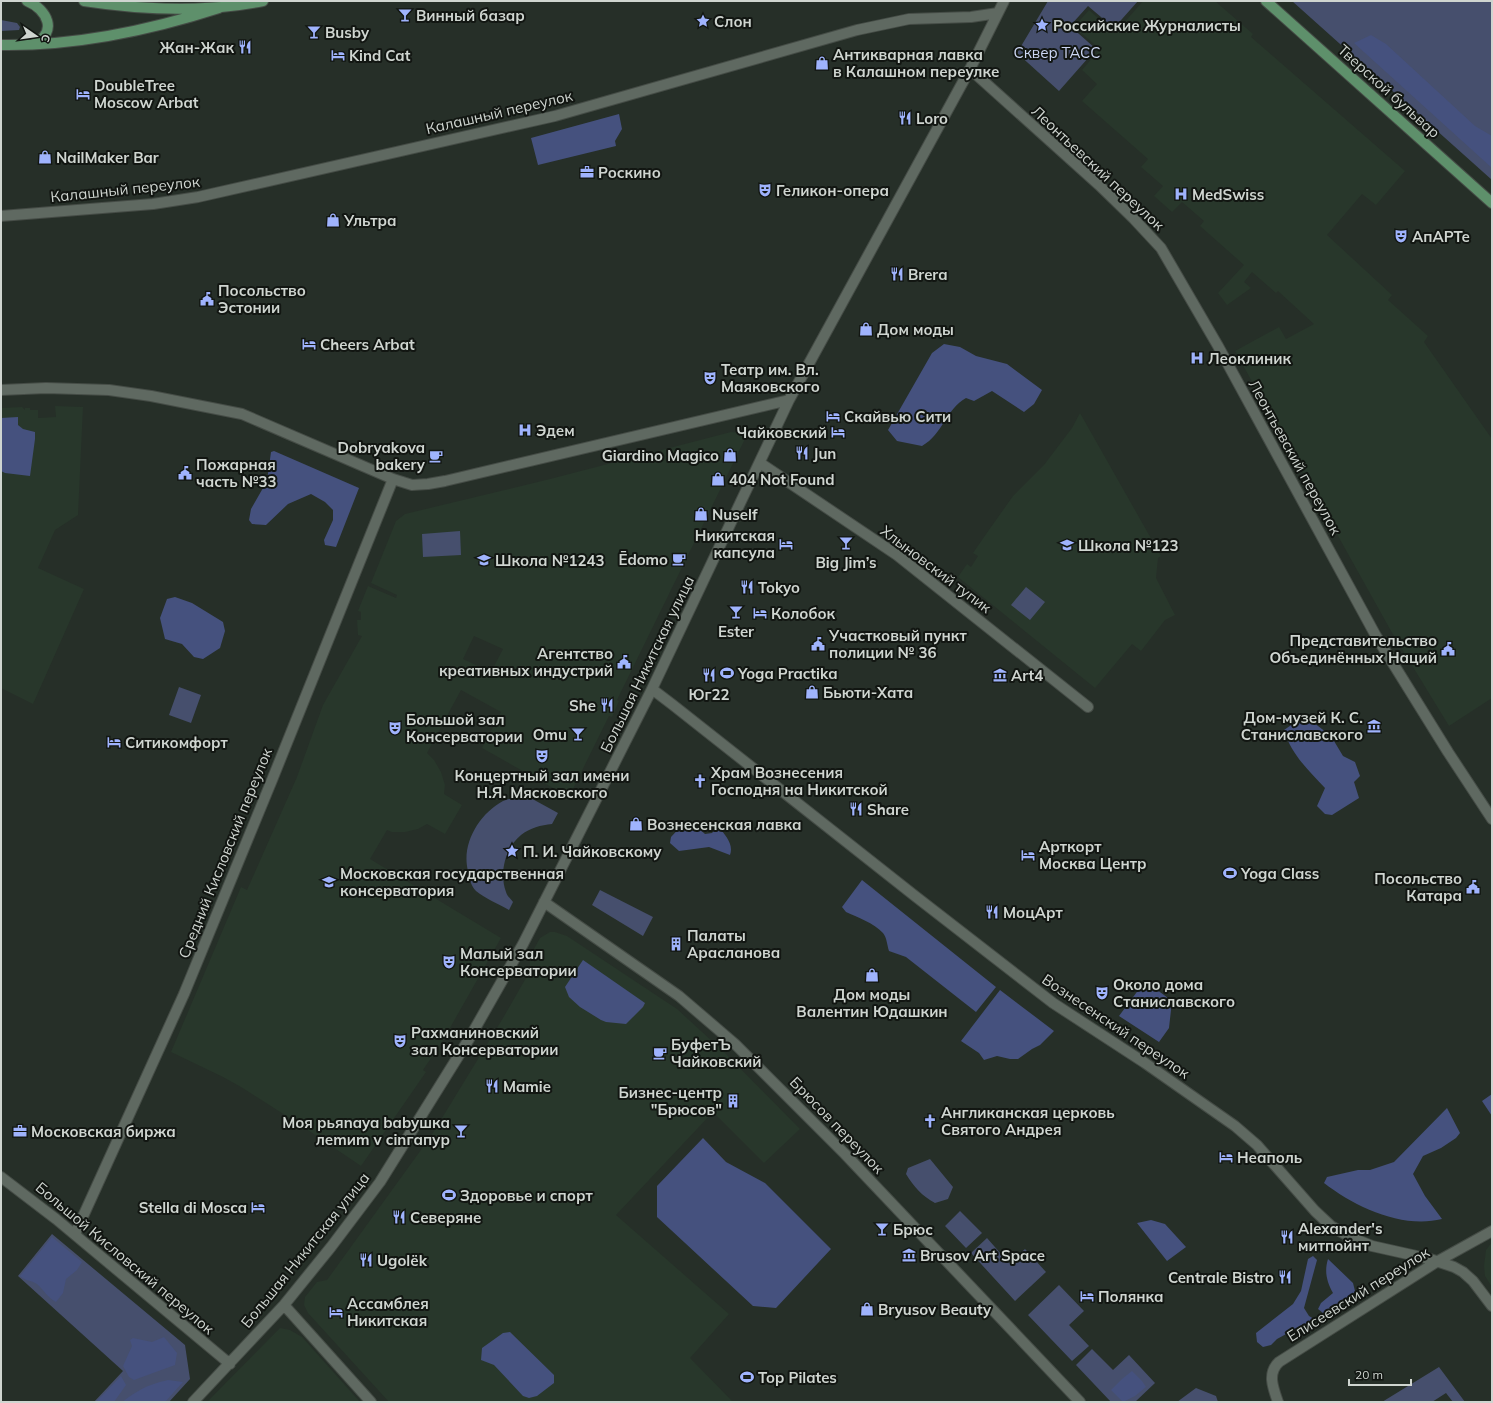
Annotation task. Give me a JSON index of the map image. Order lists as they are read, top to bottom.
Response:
{
  "streets": {
    "main road": ["Тверской бульвар"],
    "street": [
      "Калашный переулок",
      "Леонтьевский переулок",
      "Хлыновский тупик",
      "Большая Никитская улица",
      "Средний Кисловский переулок",
      "Вознесенский переулок",
      "Брюсов переулок",
      "Большой Кисловский переулок",
      "Елисеевский переулок"
    ]
  },
  "crossings": [
    ["Калашный переулок", "Большая Никитская улица"],
    ["Леонтьевский переулок", "Большая Никитская улица"],
    ["Хлыновский тупик", "Большая Никитская улица"],
    ["Большая Никитская улица", "Вознесенский переулок"],
    ["Большая Никитская улица", "Брюсов переулок"],
    ["Большая Никитская улица", "Большой Кисловский переулок"],
    ["Средний Кисловский переулок", "Большой Кисловский переулок"],
    ["Вознесенский переулок", "Елисеевский переулок"]
  ],
  "parks": ["Сквер ТАСС"],
  "places": {
    "bar": [
      "Винный базар",
      "Busby",
      "Big Jim’s",
      "Ester",
      "Omu",
      "Моя рьяnaya babyшка леmиm v cinгапур",
      "Брюс"
    ],
    "place": ["Слон", "Российские Журналисты", "П. И. Чайковскому"],
    "restaurant": [
      "Жан-Жак",
      "Loro",
      "Brera",
      "Jun",
      "Tokyo",
      "Юг22",
      "She",
      "Share",
      "МоцАрт",
      "Mamie",
      "Северяне",
      "Alexander's митпойнт",
      "Ugolёk",
      "Centrale Bistro"
    ],
    "hotel": [
      "Kind Cat",
      "DoubleTree Moscow Arbat",
      "Cheers Arbat",
      "Скайвью Сити",
      "Чайковский",
      "Никитская капсула",
      "Колобок",
      "Ситикомфорт",
      "Арткорт Москва Центр",
      "Неаполь",
      "Stella di Mosca",
      "Полянка",
      "Ассамблея Никитская"
    ],
    "shop": [
      "Антикварная лавка в Калашном переулке",
      "NailMaker Bar",
      "Ультра",
      "Дом моды",
      "Giardino Magico",
      "404 Not Found",
      "Nuself",
      "Бьюти-Хата",
      "Вознесенская лавка",
      "Дом моды Валентин Юдашкин",
      "Bryusov Beauty"
    ],
    "office": ["Роскино", "Московская биржа"],
    "theatre": [
      "Геликон-опера",
      "АпАРТе",
      "Театр им. Вл. Маяковского",
      "Большой зал Консерватории",
      "Концертный зал имени Н.Я. Мясковского",
      "Малый зал Консерватории",
      "Около дома Станиславского",
      "Рахманиновский зал Консерватории"
    ],
    "hospital": ["MedSwiss", "Леоклиник", "Эдем"],
    "public building": [
      "Посольство Эстонии",
      "Пожарная часть №33",
      "Участковый пункт полиции № 36",
      "Представительство Объединённых Наций",
      "Агентство креативных индустрий",
      "Посольство Катара"
    ],
    "cafe": ["Dobryakova bakery", "Ēdomo", "БуфетЪ Чайковский"],
    "school or university": ["Школа №123", "Школа №1243", "Московская государственная консерватория"],
    "sports": [
      "Yoga Practika",
      "Yoga Class",
      "Здоровье и спорт",
      "Top Pilates"
    ],
    "museum": ["Art4", "Дом-музей К. С. Станиславского", "Brusov Art Space"],
    "church": ["Храм Вознесения Господня на Никитской", "Англиканская церковь Святого Андрея"],
    "building": ["Палаты Арасланова", "Бизнес-центр \"Брюсов\""]
  },
  "scale_bar": "20 m",
  "north": "right"
}
